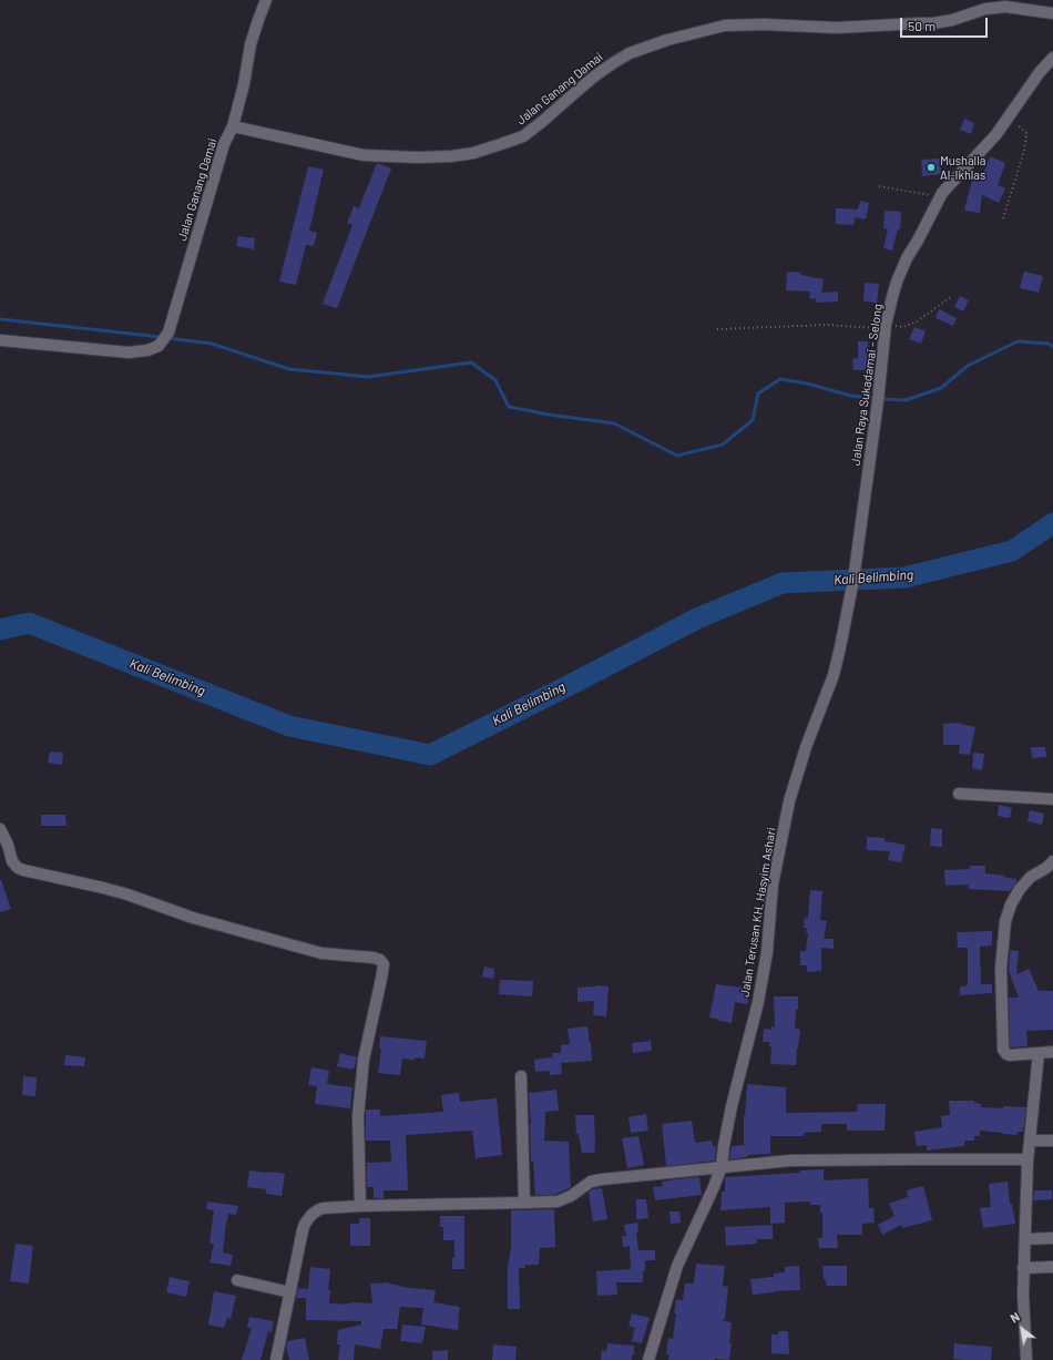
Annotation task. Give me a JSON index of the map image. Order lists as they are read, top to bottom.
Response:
{
  "streets": {
    "street": ["Jalan Ganang Damai", "Jalan Raya Sukadamai - Selong", "Jalan Terusan KH. Hasyim Ashari"]
  },
  "crossings": [
    ["Jalan Raya Sukadamai - Selong", "Jalan Terusan KH. Hasyim Ashari"]
  ],
  "water": ["Kali Belimbing"],
  "places": ["Mushalla Al-Ikhlas"],
  "scale_bar": "50 m",
  "north": "top left"
}
